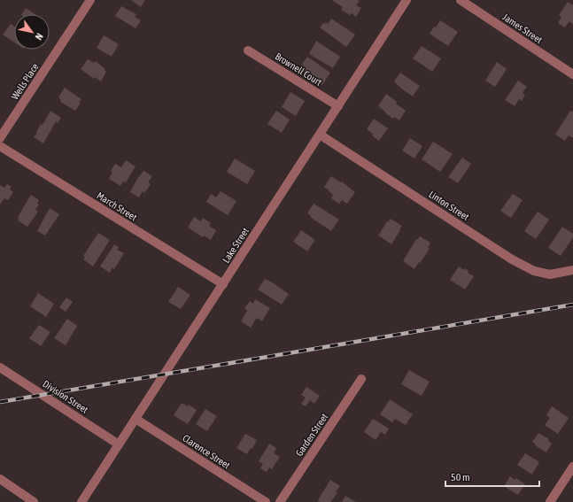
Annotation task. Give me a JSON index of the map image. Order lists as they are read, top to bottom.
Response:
{
  "streets": {
    "street": [
      "James Street",
      "Brownell Court",
      "Wells Place",
      "Linton Street",
      "March Street",
      "Lake Street",
      "Division Street",
      "Garden Street",
      "Clarence Street"
    ]
  },
  "crossings": [
    ["Brownell Court", "Lake Street"],
    ["Linton Street", "Lake Street"],
    ["March Street", "Lake Street"],
    ["Lake Street", "Division Street"],
    ["Lake Street", "Clarence Street"]
  ],
  "scale_bar": "50 m",
  "north": "bottom right"
}
